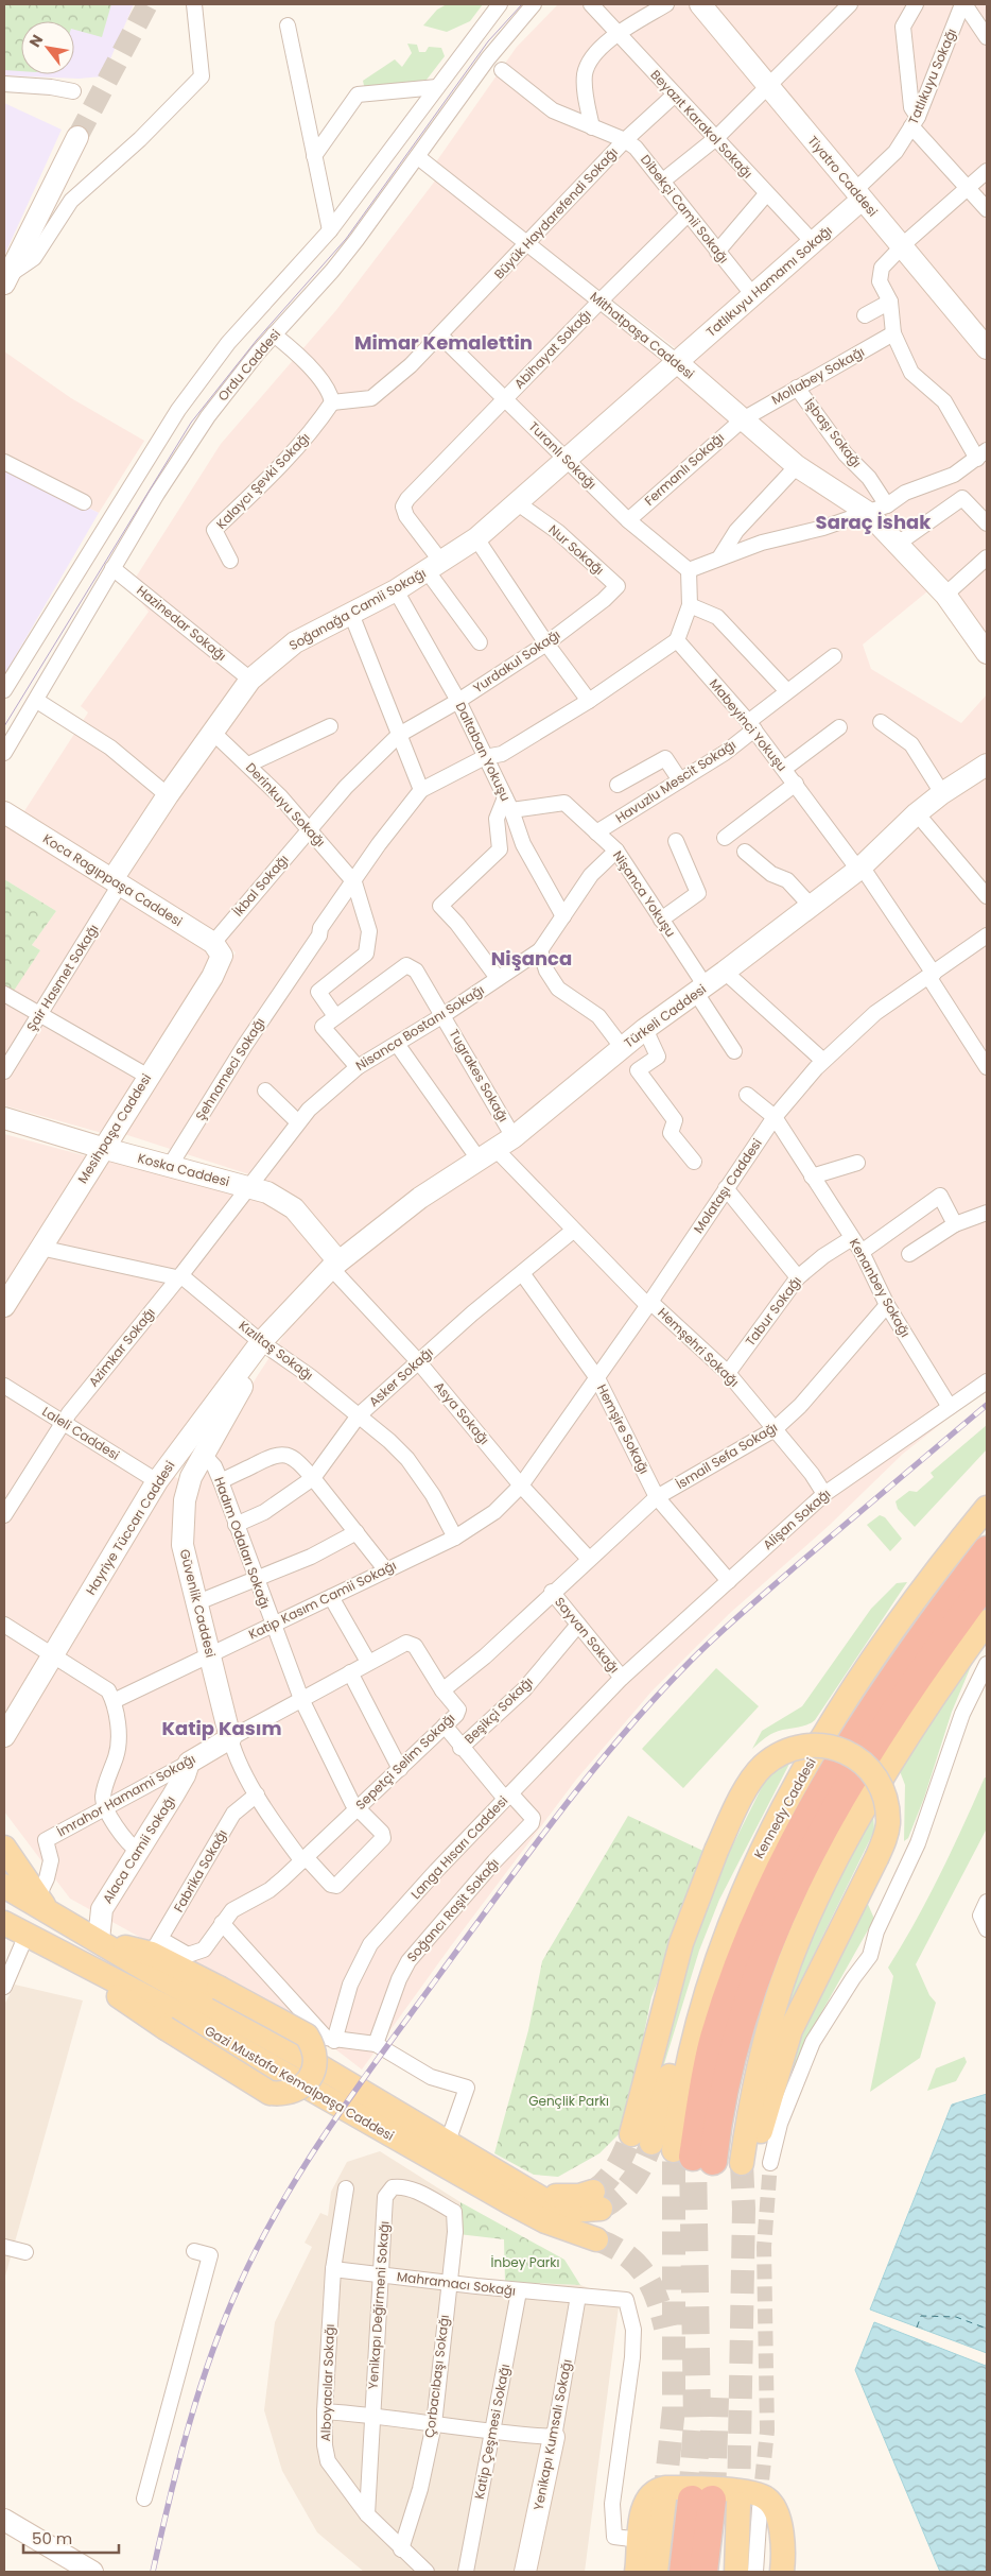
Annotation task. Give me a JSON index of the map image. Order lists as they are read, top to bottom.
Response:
{
  "streets": {
    "main road": ["Kennedy Caddesi", "Gazi Mustafa Kemalpaşa Caddesi"],
    "street": [
      "Tatlıkuyu Sokağı",
      "Beyazıt Karakol Sokağı",
      "Tiyatro Caddesi",
      "Dibekçi Camii Sokağı",
      "Büyük Haydarefendi Sokağı",
      "Tatlıkuyu Hamamı Sokağı",
      "Mithatpaşa Caddesi",
      "Abihayat Sokağı",
      "Ordu Caddesi",
      "Mollabey Sokağı",
      "İşbaşı Sokağı",
      "Turanlı Sokağı",
      "Fermanlı Sokağı",
      "Kalaycı Şevki Sokağı",
      "Nur Sokağı",
      "Soğanağa Camii Sokağı",
      "Hazinedar Sokağı",
      "Yurdakul Sokağı",
      "Mabeyinci Yokuşu",
      "Daltaban Yokuşu",
      "Havuzlu Mescit Sokağı",
      "Derinkuyu Sokağı",
      "Koca Ragıppaşa Caddesi",
      "İkbal Sokağı",
      "Nişanca Yokuşu",
      "Şair Hasmet Sokağı",
      "Türkeli Caddesi",
      "Nisanca Bostanı Sokağı",
      "Şehnameci Sokağı",
      "Tugrakes Sokağı",
      "Mesihpaşa Caddesi",
      "Koska Caddesi",
      "Molataşı Caddesi",
      "Kenanbey Sokağı",
      "Tabur Sokağı",
      "Azimkar Sokağı",
      "Hemşehri Sokağı",
      "Kızıltaş Sokağı",
      "Asker Sokağı",
      "Asya Sokağı",
      "Hemşire Sokağı",
      "Laleli Caddesi",
      "İsmail Sefa Sokağı",
      "Alişan Sokağı",
      "Hayriye Tüccarı Caddesi",
      "Hadım Odaları Sokağı",
      "Katip Kasım Camii Sokağı",
      "Güvenlik Caddesi",
      "Sayvan Sokağı",
      "Beşikçi Sokağı",
      "Sepetçi Selim Sokağı",
      "İmrahor Hamami Sokağı",
      "Langa Hısarı Caddesi",
      "Alaca Camii Sokağı",
      "Fabrika Sokağı",
      "Soğancı Raşit Sokağı",
      "Mahramacı Sokağı",
      "Yenikapı Değirmeni Sokağı",
      "Çorbacıbaşı Sokağı",
      "Alboyacılar Sokağı",
      "Katip Çeşmesi Sokağı",
      "Yenikapı Kumsalı Sokağı"
    ]
  },
  "crossings": [
    ["Tatlıkuyu Sokağı", "Tiyatro Caddesi"],
    ["Tatlıkuyu Sokağı", "Tatlıkuyu Hamamı Sokağı"],
    ["Beyazıt Karakol Sokağı", "Büyük Haydarefendi Sokağı"],
    ["Beyazıt Karakol Sokağı", "Tatlıkuyu Hamamı Sokağı"],
    ["Tiyatro Caddesi", "Tatlıkuyu Hamamı Sokağı"],
    ["Dibekçi Camii Sokağı", "Büyük Haydarefendi Sokağı"],
    ["Dibekçi Camii Sokağı", "Tatlıkuyu Hamamı Sokağı"],
    ["Dibekçi Camii Sokağı", "Abihayat Sokağı"],
    ["Büyük Haydarefendi Sokağı", "Mithatpaşa Caddesi"],
    ["Büyük Haydarefendi Sokağı", "Turanlı Sokağı"],
    ["Büyük Haydarefendi Sokağı", "Kalaycı Şevki Sokağı"],
    ["Tatlıkuyu Hamamı Sokağı", "Mithatpaşa Caddesi"],
    ["Tatlıkuyu Hamamı Sokağı", "Turanlı Sokağı"],
    ["Tatlıkuyu Hamamı Sokağı", "Soğanağa Camii Sokağı"],
    ["Mithatpaşa Caddesi", "Abihayat Sokağı"],
    ["Mithatpaşa Caddesi", "Ordu Caddesi"],
    ["Mithatpaşa Caddesi", "Mollabey Sokağı"],
    ["Mithatpaşa Caddesi", "İşbaşı Sokağı"],
    ["Mithatpaşa Caddesi", "Fermanlı Sokağı"],
    ["Abihayat Sokağı", "Turanlı Sokağı"],
    ["Abihayat Sokağı", "Soğanağa Camii Sokağı"],
    ["Ordu Caddesi", "Hazinedar Sokağı"],
    ["Mollabey Sokağı", "İşbaşı Sokağı"],
    ["Mollabey Sokağı", "Fermanlı Sokağı"],
    ["Turanlı Sokağı", "Fermanlı Sokağı"],
    ["Turanlı Sokağı", "Soğanağa Camii Sokağı"],
    ["Nur Sokağı", "Soğanağa Camii Sokağı"],
    ["Nur Sokağı", "Yurdakul Sokağı"],
    ["Soğanağa Camii Sokağı", "Hazinedar Sokağı"],
    ["Soğanağa Camii Sokağı", "Daltaban Yokuşu"],
    ["Soğanağa Camii Sokağı", "Derinkuyu Sokağı"],
    ["Soğanağa Camii Sokağı", "Koca Ragıppaşa Caddesi"],
    ["Soğanağa Camii Sokağı", "Şair Hasmet Sokağı"],
    ["Yurdakul Sokağı", "Daltaban Yokuşu"],
    ["Yurdakul Sokağı", "İkbal Sokağı"],
    ["Mabeyinci Yokuşu", "Havuzlu Mescit Sokağı"],
    ["Mabeyinci Yokuşu", "Türkeli Caddesi"],
    ["Mabeyinci Yokuşu", "Molataşı Caddesi"],
    ["Daltaban Yokuşu", "Nişanca Yokuşu"],
    ["Daltaban Yokuşu", "Nisanca Bostanı Sokağı"],
    ["Havuzlu Mescit Sokağı", "Nişanca Yokuşu"],
    ["Derinkuyu Sokağı", "İkbal Sokağı"],
    ["Derinkuyu Sokağı", "Şehnameci Sokağı"],
    ["Koca Ragıppaşa Caddesi", "İkbal Sokağı"],
    ["Koca Ragıppaşa Caddesi", "Şair Hasmet Sokağı"],
    ["Koca Ragıppaşa Caddesi", "Mesihpaşa Caddesi"],
    ["İkbal Sokağı", "Mesihpaşa Caddesi"],
    ["Nişanca Yokuşu", "Türkeli Caddesi"],
    ["Nişanca Yokuşu", "Nisanca Bostanı Sokağı"],
    ["Türkeli Caddesi", "Tugrakes Sokağı"],
    ["Türkeli Caddesi", "Koska Caddesi"],
    ["Türkeli Caddesi", "Hemşehri Sokağı"],
    ["Türkeli Caddesi", "Asya Sokağı"],
    ["Türkeli Caddesi", "Hayriye Tüccarı Caddesi"],
    ["Nisanca Bostanı Sokağı", "Tugrakes Sokağı"],
    ["Nisanca Bostanı Sokağı", "Koska Caddesi"],
    ["Nisanca Bostanı Sokağı", "Azimkar Sokağı"],
    ["Nisanca Bostanı Sokağı", "Hemşehri Sokağı"],
    ["Şehnameci Sokağı", "Koska Caddesi"],
    ["Mesihpaşa Caddesi", "Koska Caddesi"],
    ["Mesihpaşa Caddesi", "Kızıltaş Sokağı"],
    ["Koska Caddesi", "Azimkar Sokağı"],
    ["Koska Caddesi", "Asya Sokağı"],
    ["Koska Caddesi", "Hayriye Tüccarı Caddesi"],
    ["Molataşı Caddesi", "Kenanbey Sokağı"],
    ["Molataşı Caddesi", "Hemşehri Sokağı"],
    ["Molataşı Caddesi", "Asya Sokağı"],
    ["Molataşı Caddesi", "Hemşire Sokağı"],
    ["Molataşı Caddesi", "Katip Kasım Camii Sokağı"],
    ["Kenanbey Sokağı", "Tabur Sokağı"],
    ["Kenanbey Sokağı", "İsmail Sefa Sokağı"],
    ["Kenanbey Sokağı", "Alişan Sokağı"],
    ["Tabur Sokağı", "Hemşehri Sokağı"],
    ["Azimkar Sokağı", "Kızıltaş Sokağı"],
    ["Azimkar Sokağı", "Laleli Caddesi"],
    ["Hemşehri Sokağı", "Asker Sokağı"],
    ["Hemşehri Sokağı", "İsmail Sefa Sokağı"],
    ["Hemşehri Sokağı", "Alişan Sokağı"],
    ["Kızıltaş Sokağı", "Asker Sokağı"],
    ["Kızıltaş Sokağı", "Hayriye Tüccarı Caddesi"],
    ["Kızıltaş Sokağı", "Katip Kasım Camii Sokağı"],
    ["Kızıltaş Sokağı", "Güvenlik Caddesi"],
    ["Asker Sokağı", "Asya Sokağı"],
    ["Asker Sokağı", "Hemşire Sokağı"],
    ["Asker Sokağı", "Hadım Odaları Sokağı"],
    ["Asya Sokağı", "İsmail Sefa Sokağı"],
    ["Asya Sokağı", "Hayriye Tüccarı Caddesi"],
    ["Asya Sokağı", "Katip Kasım Camii Sokağı"],
    ["Hemşire Sokağı", "İsmail Sefa Sokağı"],
    ["Hemşire Sokağı", "Alişan Sokağı"],
    ["Laleli Caddesi", "Hayriye Tüccarı Caddesi"],
    ["İsmail Sefa Sokağı", "Sayvan Sokağı"],
    ["Alişan Sokağı", "Sayvan Sokağı"],
    ["Alişan Sokağı", "Langa Hısarı Caddesi"],
    ["Hayriye Tüccarı Caddesi", "Güvenlik Caddesi"],
    ["Hadım Odaları Sokağı", "Katip Kasım Camii Sokağı"],
    ["Hadım Odaları Sokağı", "Güvenlik Caddesi"],
    ["Hadım Odaları Sokağı", "Sepetçi Selim Sokağı"],
    ["Katip Kasım Camii Sokağı", "Güvenlik Caddesi"],
    ["Güvenlik Caddesi", "Sepetçi Selim Sokağı"],
    ["Güvenlik Caddesi", "İmrahor Hamami Sokağı"],
    ["Güvenlik Caddesi", "Fabrika Sokağı"],
    ["Sayvan Sokağı", "Beşikçi Sokağı"],
    ["Sayvan Sokağı", "Langa Hısarı Caddesi"],
    ["Sepetçi Selim Sokağı", "Fabrika Sokağı"],
    ["İmrahor Hamami Sokağı", "Alaca Camii Sokağı"],
    ["İmrahor Hamami Sokağı", "Gazi Mustafa Kemalpaşa Caddesi"],
    ["Langa Hısarı Caddesi", "Soğancı Raşit Sokağı"],
    ["Alaca Camii Sokağı", "Gazi Mustafa Kemalpaşa Caddesi"],
    ["Mahramacı Sokağı", "Yenikapı Değirmeni Sokağı"],
    ["Mahramacı Sokağı", "Çorbacıbaşı Sokağı"],
    ["Mahramacı Sokağı", "Alboyacılar Sokağı"],
    ["Mahramacı Sokağı", "Katip Çeşmesi Sokağı"],
    ["Mahramacı Sokağı", "Yenikapı Kumsalı Sokağı"],
    ["Yenikapı Değirmeni Sokağı", "Çorbacıbaşı Sokağı"],
    ["Yenikapı Değirmeni Sokağı", "Alboyacılar Sokağı"],
    ["Çorbacıbaşı Sokağı", "Alboyacılar Sokağı"]
  ],
  "districts": [
    "Mimar Kemalettin",
    "Saraç İshak",
    "Nişanca",
    "Katip Kasım"
  ],
  "parks": ["Gençlik Parkı", "İnbey Parkı"],
  "scale_bar": "50 m",
  "north": "top left"
}
